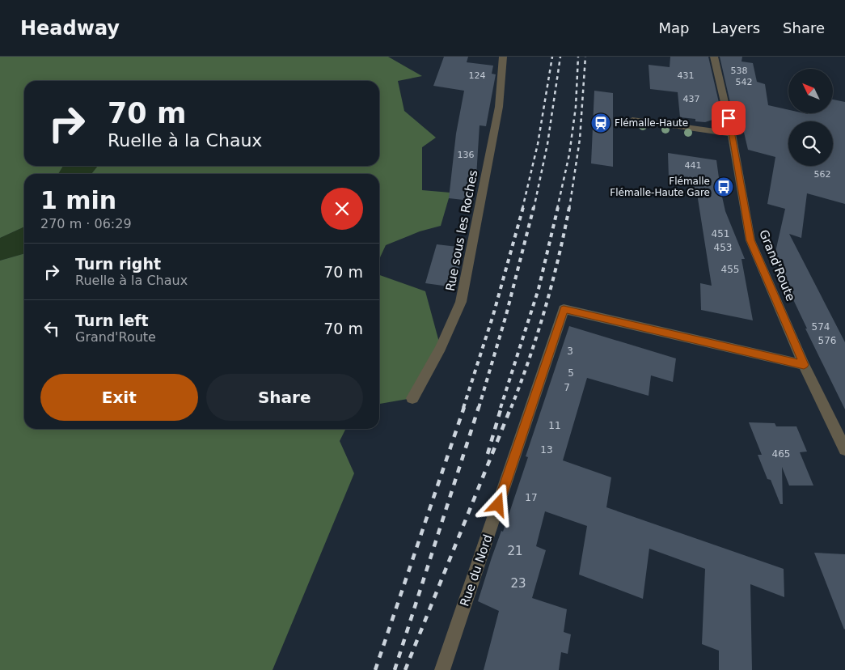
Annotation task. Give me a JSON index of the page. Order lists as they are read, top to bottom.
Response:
{
  "streets": {
    "street": ["Rue sous les Roches", "Grand'Route", "Rue du Nord"]
  },
  "crossings": [
    ["Grand'Route", "Rue du Nord"]
  ],
  "places": {
    "station": ["Flémalle-Haute"],
    "bus stop": ["Flémalle Flémalle-Haute Gare"]
  },
  "house_numbers": [
    "538",
    "124",
    "431",
    "542",
    "437",
    "136",
    "441",
    "562",
    "451",
    "453",
    "455",
    "574",
    "576",
    "3",
    "5",
    "7",
    "11",
    "13",
    "465",
    "17",
    "21",
    "23"
  ],
  "north": "top left",
  "page": {
    "header": "Headway",
    "nav": ["Map", "Layers", "Share"],
    "turn": ["70 m", "Ruelle à la Chaux"],
    "heading": ["1 min", "270 m · 06:29"],
    "list": [
      {
        "name": "Turn right",
        "note": "Ruelle à la Chaux",
        "value": "70 m"
      },
      {
        "name": "Turn left",
        "note": "Grand'Route",
        "value": "70 m"
      }
    ],
    "buttons": ["Exit", "Share"]
  }
}
